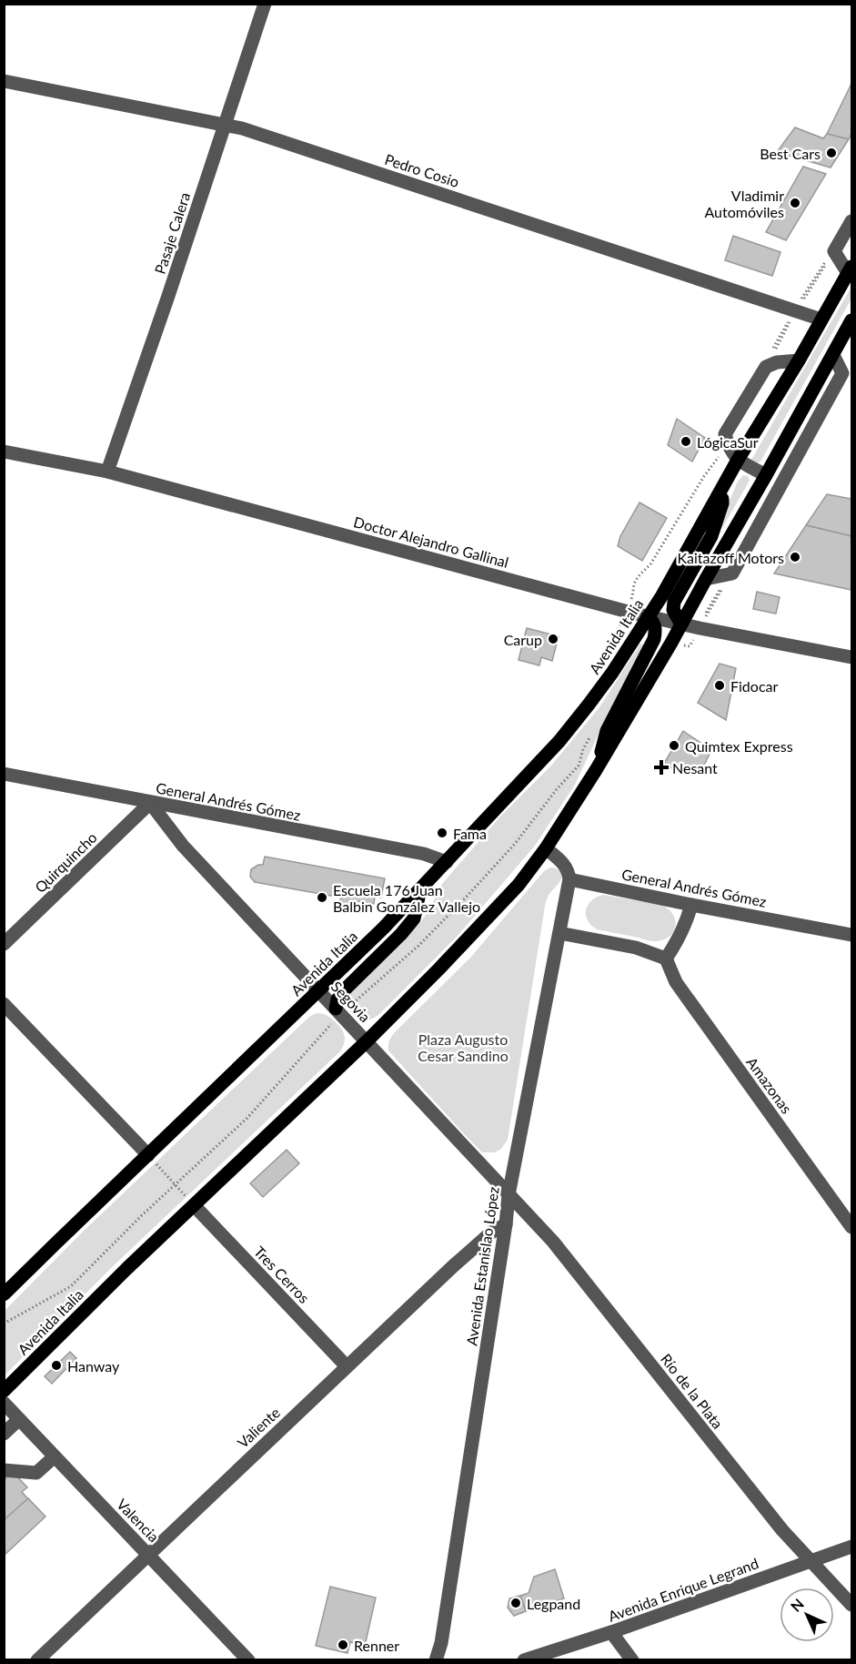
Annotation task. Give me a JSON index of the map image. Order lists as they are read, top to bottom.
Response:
{
  "streets": {
    "main road": ["Avenida Italia"],
    "street": [
      "Pedro Cosio",
      "Pasaje Calera",
      "Doctor Alejandro Gallinal",
      "General Andrés Gómez",
      "Quirquincho",
      "Segovia",
      "Amazonas",
      "Avenida Estanislao López",
      "Tres Cerros",
      "Río de la Plata",
      "Valiente",
      "Valencia",
      "Avenida Enrique Legrand"
    ]
  },
  "crossings": [
    ["Pedro Cosio", "Pasaje Calera"],
    ["Pedro Cosio", "Avenida Italia"],
    ["Pasaje Calera", "Doctor Alejandro Gallinal"],
    ["Doctor Alejandro Gallinal", "Avenida Italia"],
    ["Avenida Italia", "General Andrés Gómez"],
    ["Avenida Italia", "Segovia"],
    ["Avenida Italia", "Tres Cerros"],
    ["General Andrés Gómez", "Quirquincho"],
    ["General Andrés Gómez", "Segovia"],
    ["General Andrés Gómez", "Avenida Estanislao López"],
    ["Quirquincho", "Segovia"],
    ["Segovia", "Avenida Estanislao López"],
    ["Segovia", "Río de la Plata"],
    ["Avenida Estanislao López", "Río de la Plata"],
    ["Avenida Estanislao López", "Valiente"],
    ["Tres Cerros", "Valiente"],
    ["Río de la Plata", "Avenida Enrique Legrand"],
    ["Valiente", "Valencia"]
  ],
  "parks": ["Plaza Augusto Cesar Sandino"],
  "places": {
    "other": [
      "Best Cars",
      "Vladimir Automóviles",
      "LógicaSur",
      "Kaitazoff Motors",
      "Carup",
      "Fidocar",
      "Quimtex Express",
      "Fama",
      "Escuela 176 Juan Balbin González Vallejo",
      "Hanway",
      "Legpand",
      "Renner"
    ],
    "health": ["Nesant"]
  },
  "north": "top left"
}
